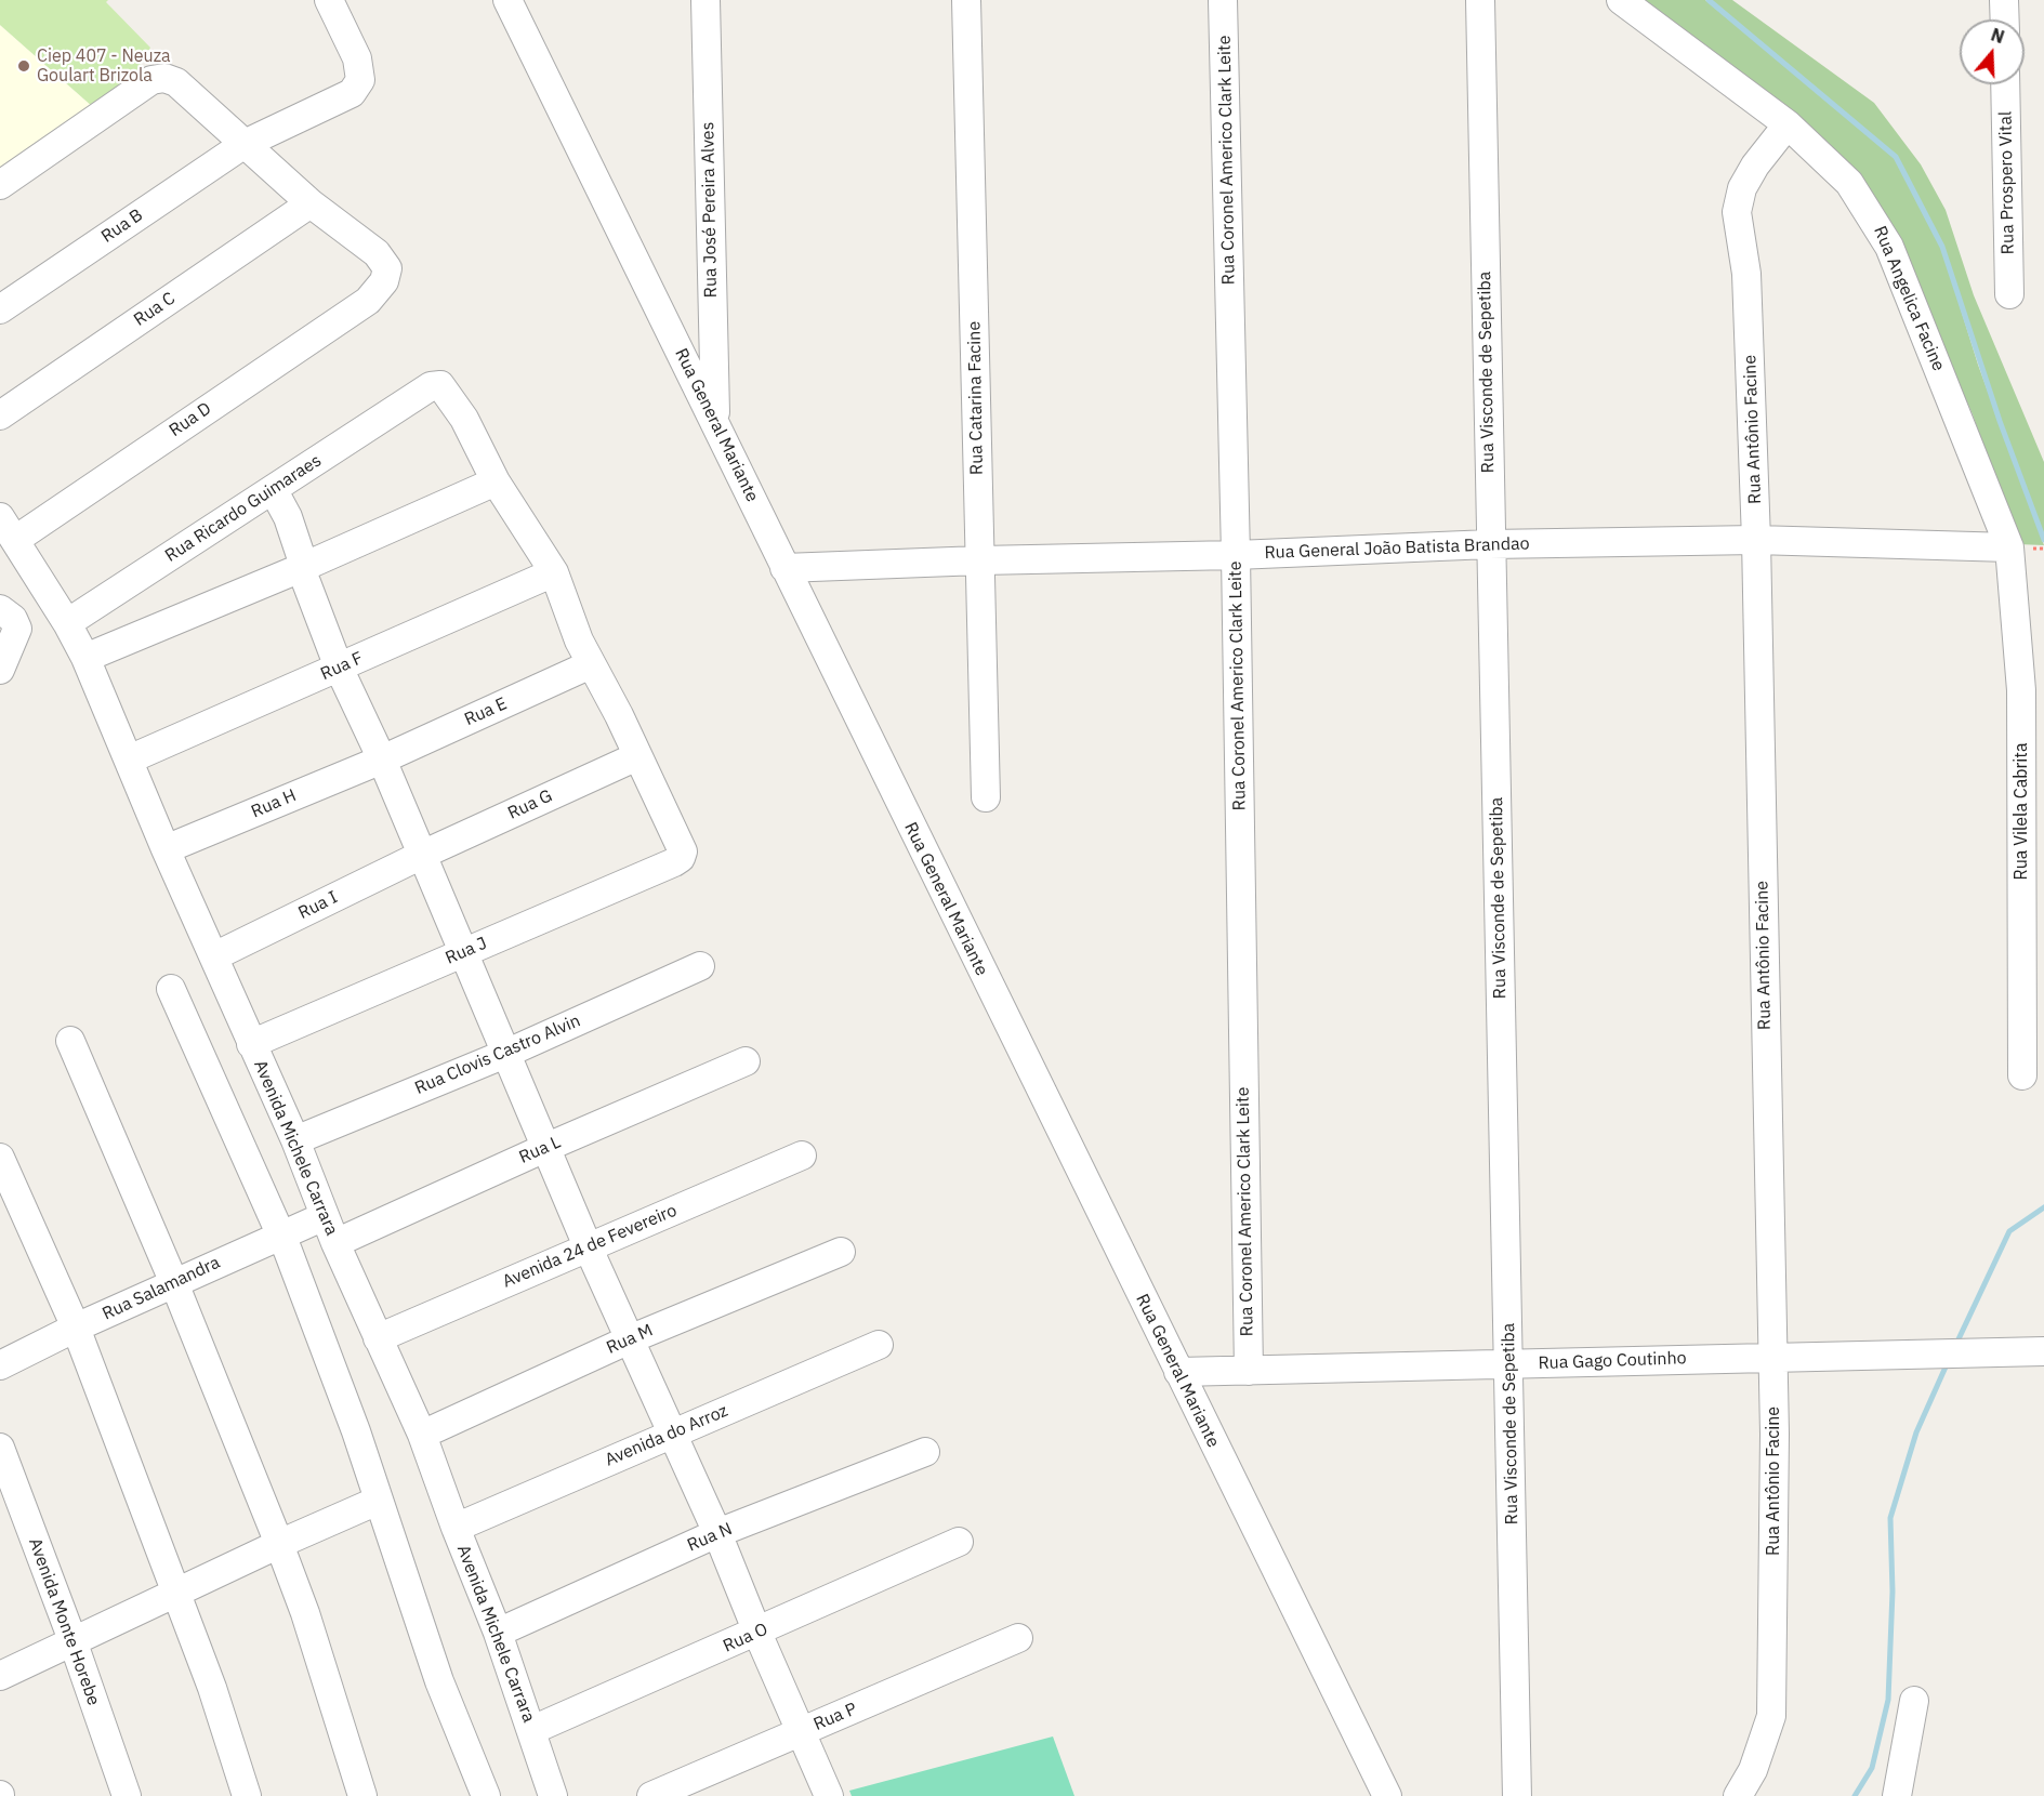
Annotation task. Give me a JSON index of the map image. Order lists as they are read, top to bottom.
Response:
{
  "streets": {
    "street": [
      "Rua Coronel Americo Clark Leite",
      "Rua Prospero Vital",
      "Rua José Pereira Alves",
      "Rua B",
      "Rua Angelica Facine",
      "Rua C",
      "Rua Visconde de Sepetiba",
      "Rua Catarina Facine",
      "Rua D",
      "Rua General Mariante",
      "Rua Antônio Facine",
      "Rua Ricardo Guimaraes",
      "Rua General João Batista Brandao",
      "Rua F",
      "Rua E",
      "Rua H",
      "Rua G",
      "Rua Vilela Cabrita",
      "Rua I",
      "Rua J",
      "Rua Clovis Castro Alvin",
      "Avenida Michele Carrara",
      "Rua L",
      "Avenida 24 de Fevereiro",
      "Rua Salamandra",
      "Rua M",
      "Rua Gago Coutinho",
      "Avenida do Arroz",
      "Rua N",
      "Avenida Monte Horebe",
      "Rua O",
      "Rua P"
    ]
  },
  "crossings": [
    ["Rua Coronel Americo Clark Leite", "Rua General João Batista Brandao"],
    ["Rua Coronel Americo Clark Leite", "Rua Gago Coutinho"],
    ["Rua José Pereira Alves", "Rua General Mariante"],
    ["Rua Angelica Facine", "Rua Antônio Facine"],
    ["Rua Angelica Facine", "Rua General João Batista Brandao"],
    ["Rua Angelica Facine", "Rua Vilela Cabrita"],
    ["Rua C", "Rua D"],
    ["Rua Visconde de Sepetiba", "Rua General João Batista Brandao"],
    ["Rua Visconde de Sepetiba", "Rua Gago Coutinho"],
    ["Rua Catarina Facine", "Rua General João Batista Brandao"],
    ["Rua D", "Avenida Michele Carrara"],
    ["Rua General Mariante", "Rua General João Batista Brandao"],
    ["Rua General Mariante", "Rua Gago Coutinho"],
    ["Rua Antônio Facine", "Rua General João Batista Brandao"],
    ["Rua Antônio Facine", "Rua Gago Coutinho"],
    ["Rua Ricardo Guimaraes", "Avenida Michele Carrara"],
    ["Rua General João Batista Brandao", "Rua Vilela Cabrita"],
    ["Rua F", "Avenida Michele Carrara"],
    ["Rua E", "Rua H"],
    ["Rua H", "Avenida Michele Carrara"],
    ["Rua G", "Rua I"],
    ["Rua G", "Rua J"],
    ["Rua I", "Avenida Michele Carrara"],
    ["Rua J", "Avenida Michele Carrara"],
    ["Rua Clovis Castro Alvin", "Avenida Michele Carrara"],
    ["Avenida Michele Carrara", "Rua L"],
    ["Avenida Michele Carrara", "Avenida 24 de Fevereiro"],
    ["Avenida Michele Carrara", "Rua Salamandra"],
    ["Avenida Michele Carrara", "Rua M"],
    ["Avenida Michele Carrara", "Avenida do Arroz"],
    ["Avenida Michele Carrara", "Rua N"],
    ["Avenida Michele Carrara", "Rua O"]
  ],
  "places": ["Ciep 407 - Neuza Goulart Brizola"],
  "north": "top"
}
